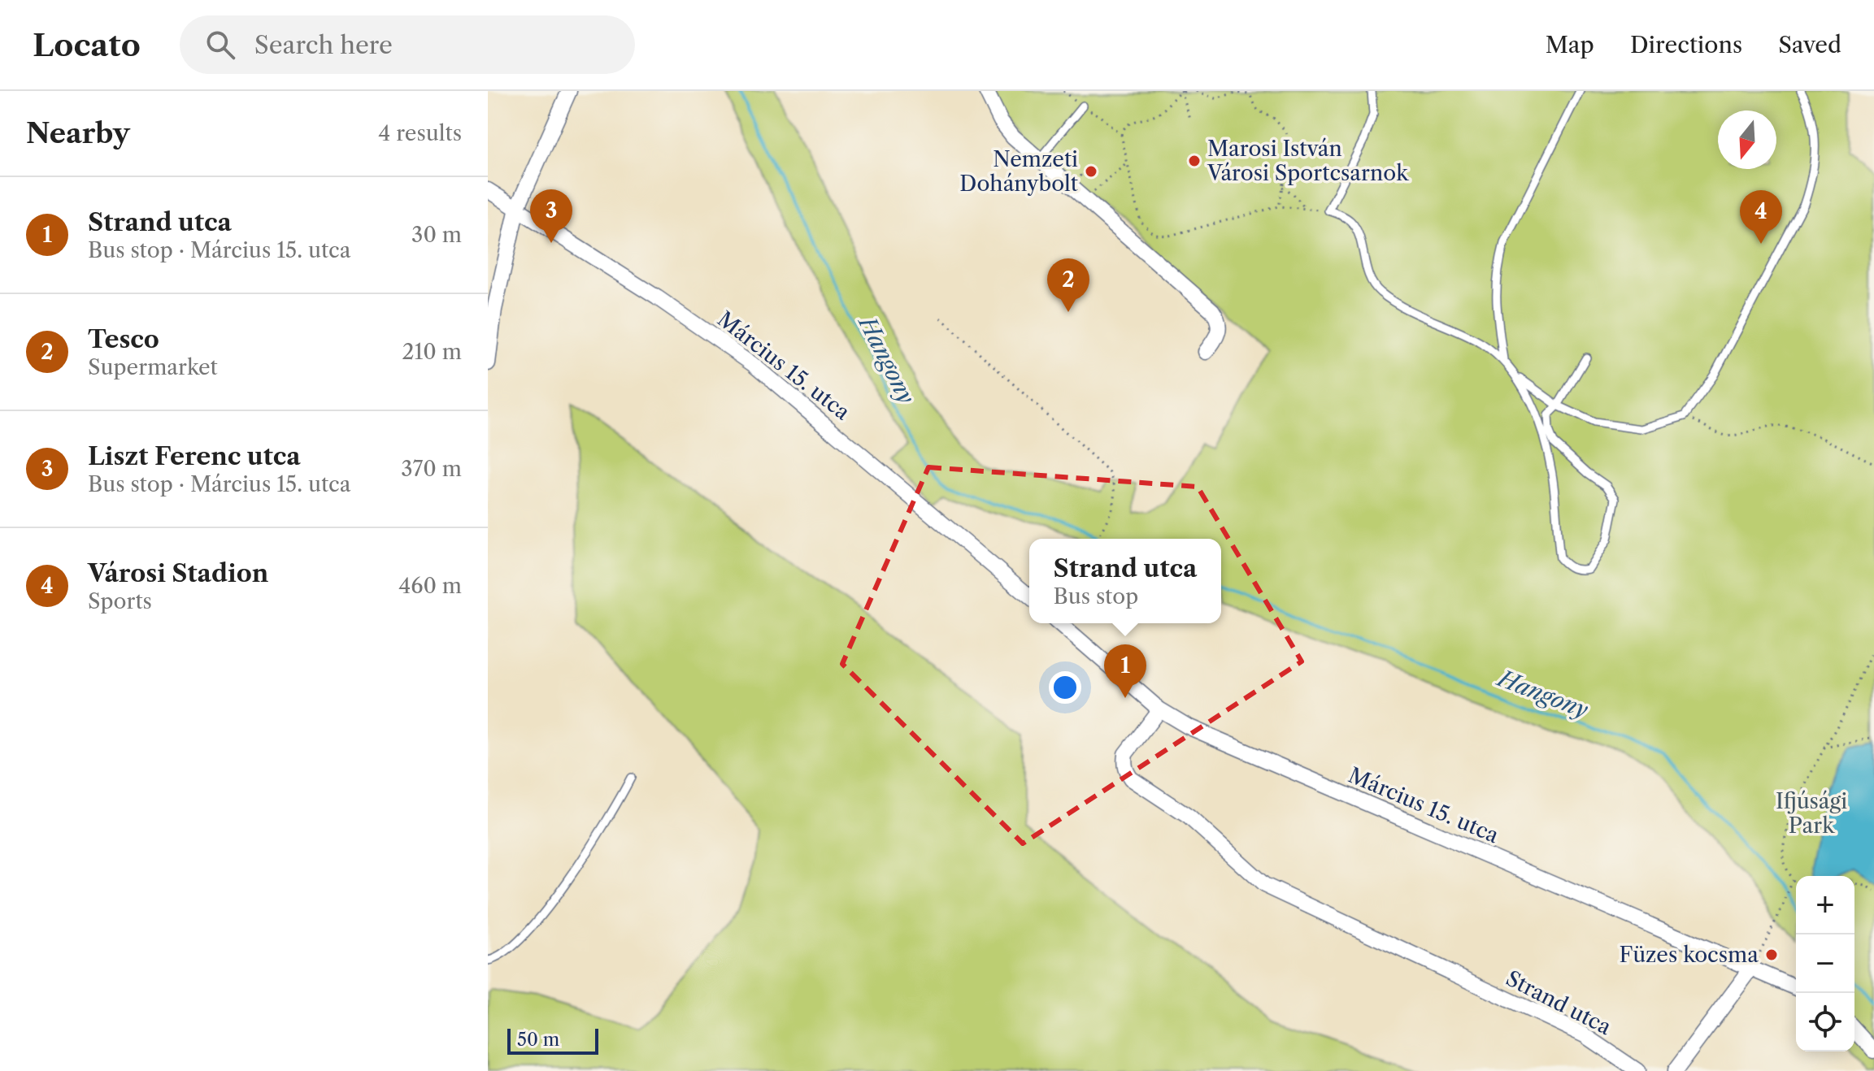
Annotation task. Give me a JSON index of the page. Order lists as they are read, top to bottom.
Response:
{
  "streets": {
    "street": ["Március 15. utca", "Strand utca"]
  },
  "crossings": [
    ["Március 15. utca", "Strand utca"]
  ],
  "water": ["Hangony"],
  "parks": ["Ifjúsági Park"],
  "places": ["Marosi István Városi Sportcsarnok", "Nemzeti Dohánybolt", "Füzes kocsma"],
  "scale_bar": "50 m",
  "north": "bottom",
  "page": {
    "header": "Locato",
    "search": "Search here",
    "nav": ["Map", "Directions", "Saved"],
    "heading": ["Nearby", "4 results"],
    "list": [
      {
        "mark": "1",
        "name": "Strand utca",
        "note": "Bus stop · Március 15. utca",
        "value": "30 m"
      },
      {
        "mark": "2",
        "name": "Tesco",
        "note": "Supermarket",
        "value": "210 m"
      },
      {
        "mark": "3",
        "name": "Liszt Ferenc utca",
        "note": "Bus stop · Március 15. utca",
        "value": "370 m"
      },
      {
        "mark": "4",
        "name": "Városi Stadion",
        "note": "Sports",
        "value": "460 m"
      }
    ],
    "pins": [
      "3",
      "4",
      "2",
      "1"
    ],
    "popup": ["Strand utca", "Bus stop"],
    "map_buttons": ["+", "−"],
    "scale": "50 m"
  }
}
